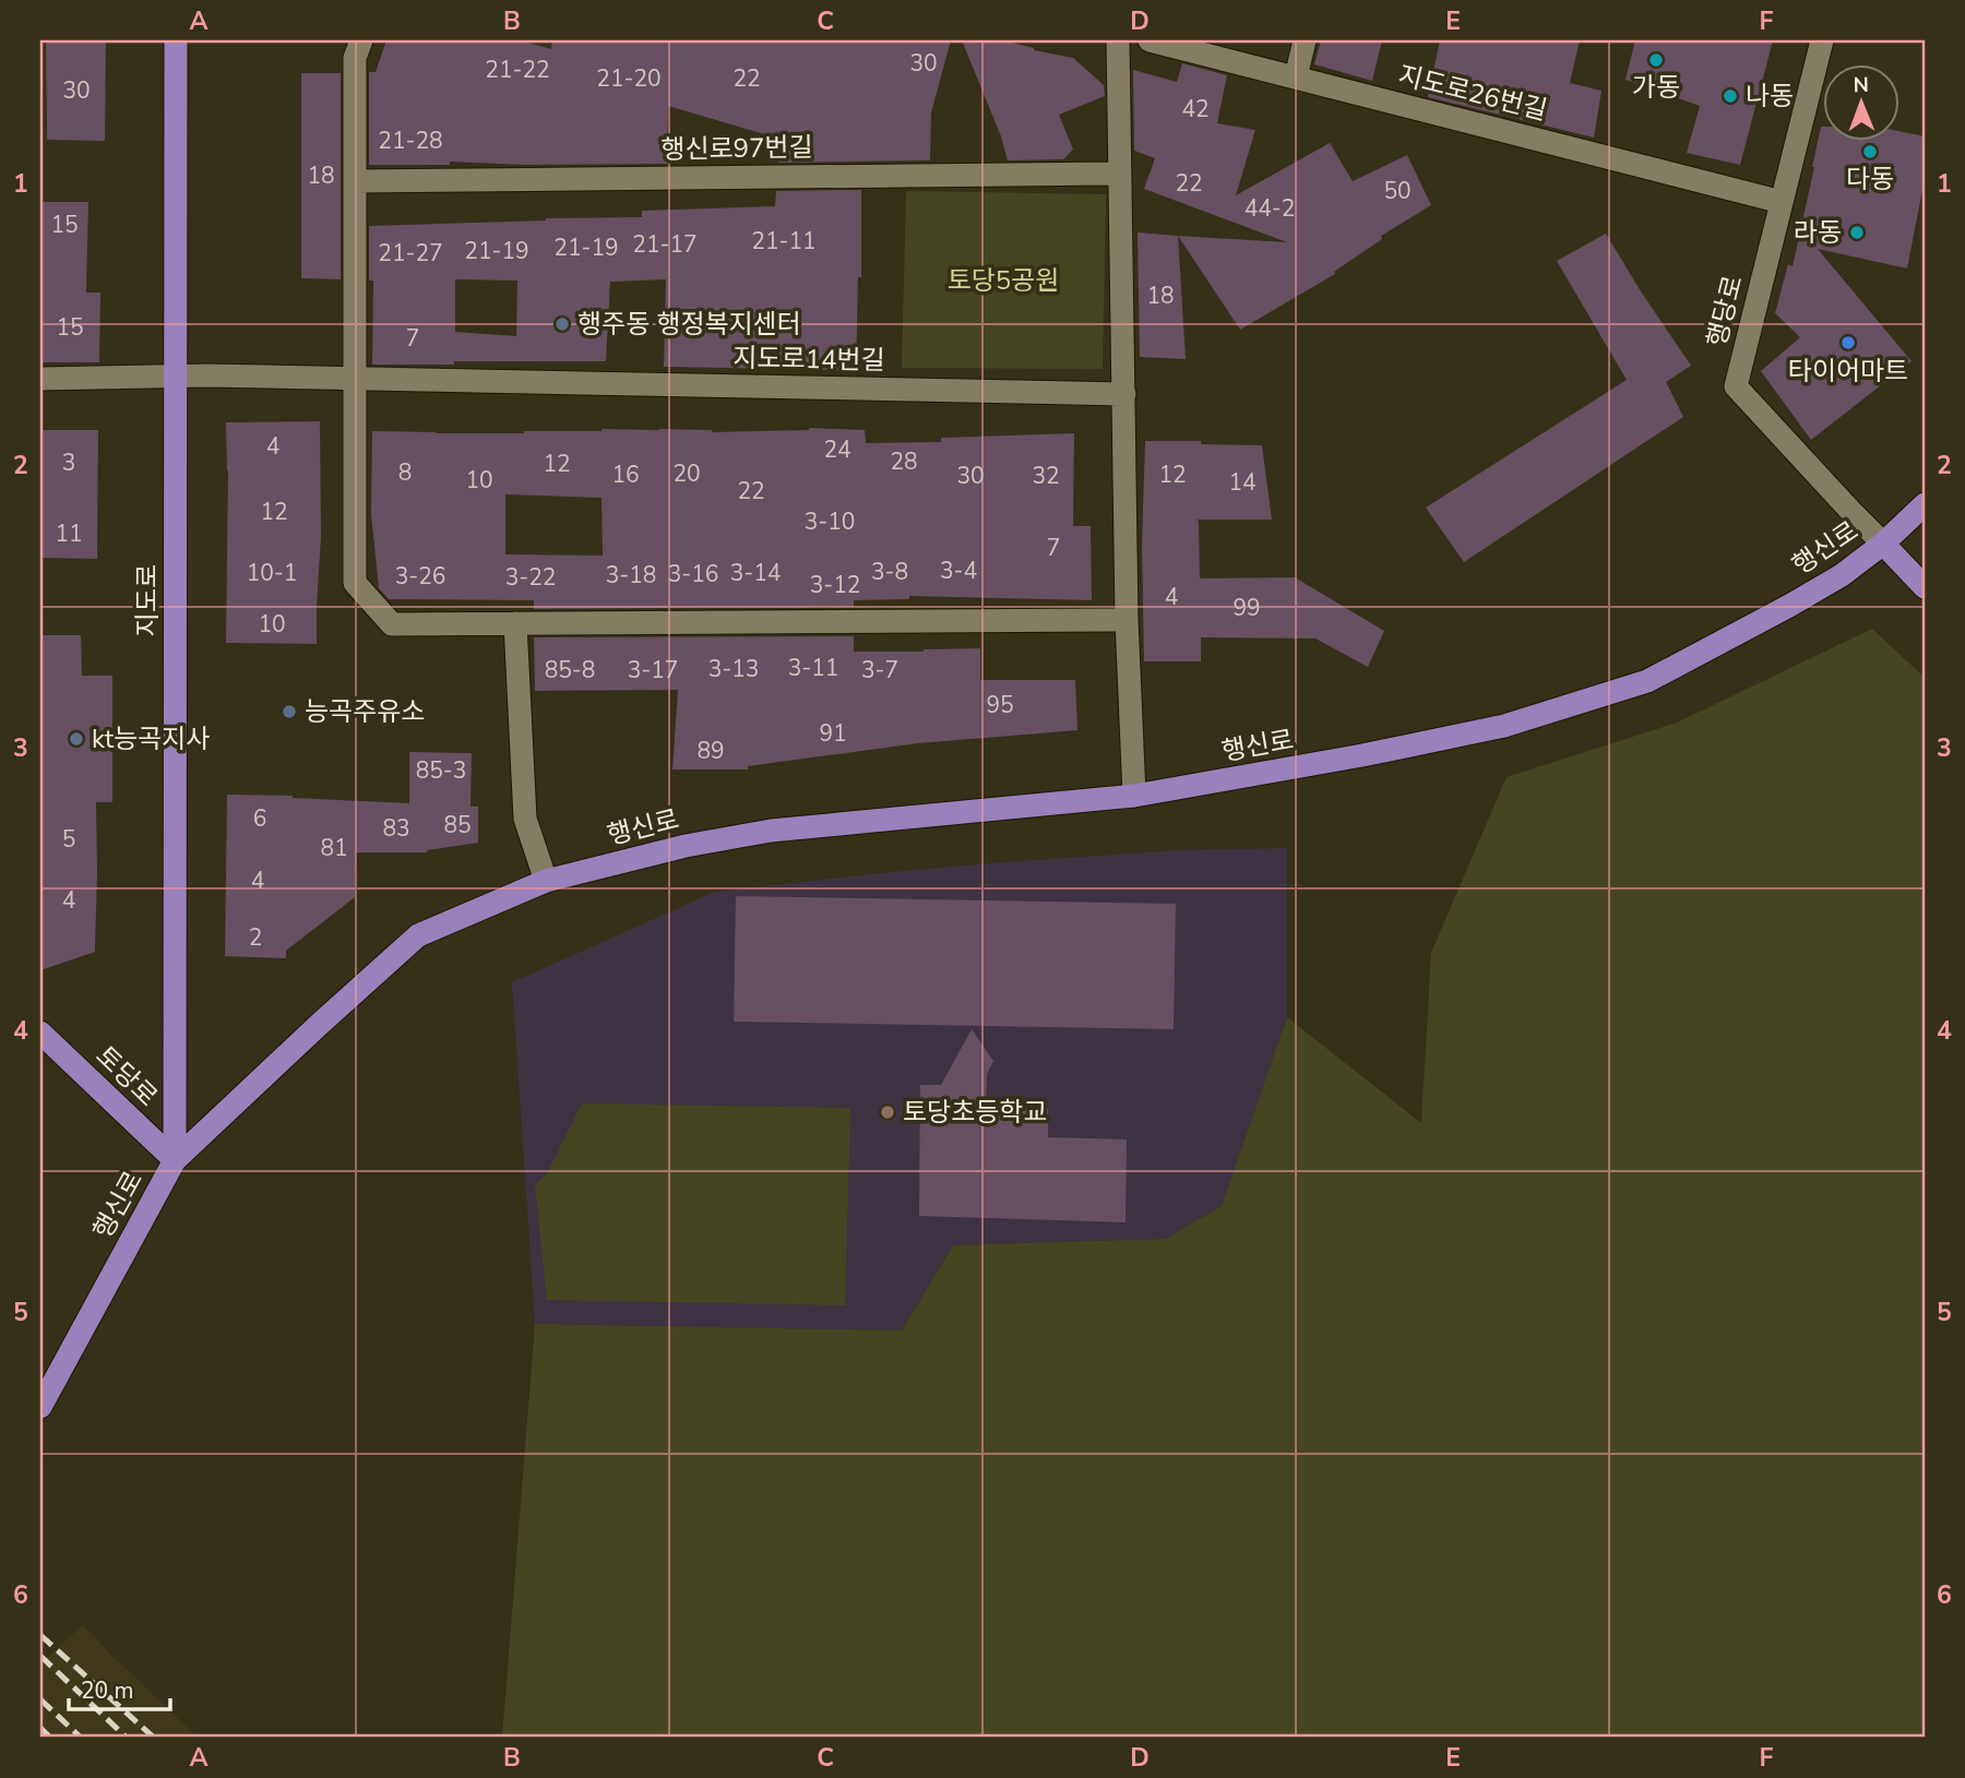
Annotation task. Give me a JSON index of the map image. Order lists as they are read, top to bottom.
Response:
{
  "streets": {
    "main road": ["행신로", "지도로", "토당로"],
    "street": [
      "지도로26번길",
      "행신로97번길",
      "행당로",
      "지도로14번길"
    ]
  },
  "crossings": [
    ["지도로26번길", "행당로"],
    ["행당로", "행신로"],
    ["지도로14번길", "지도로"],
    ["행신로", "지도로"],
    ["행신로", "토당로"],
    ["지도로", "토당로"]
  ],
  "parks": ["토당5공원"],
  "places": [
    "가동",
    "나동",
    "다동",
    "라동",
    "행주동 행정복지센터",
    "타이어마트",
    "능곡주유소",
    "kt능곡지사",
    "토당초등학교"
  ],
  "house_numbers": [
    "30",
    "21-22",
    "21-20",
    "22",
    "30",
    "42",
    "21-28",
    "18",
    "22",
    "50",
    "44-2",
    "15",
    "21-11",
    "21-17",
    "21-19",
    "21-19",
    "21-27",
    "18",
    "15",
    "7",
    "4",
    "24",
    "28",
    "3",
    "12",
    "8",
    "20",
    "16",
    "12",
    "30",
    "32",
    "10",
    "14",
    "22",
    "12",
    "3-10",
    "11",
    "7",
    "3-4",
    "3-8",
    "10-1",
    "3-14",
    "3-16",
    "3-18",
    "3-26",
    "3-22",
    "3-12",
    "4",
    "99",
    "10",
    "3-11",
    "3-13",
    "85-8",
    "3-17",
    "3-7",
    "95",
    "91",
    "89",
    "85-3",
    "6",
    "85",
    "83",
    "5",
    "81",
    "4",
    "4",
    "2"
  ],
  "scale_bar": "20 m",
  "north": "top",
  "grid": {
    "columns": [
      "A",
      "B",
      "C",
      "D",
      "E",
      "F"
    ],
    "rows": [
      "1",
      "2",
      "3",
      "4",
      "5",
      "6"
    ]
  }
}
